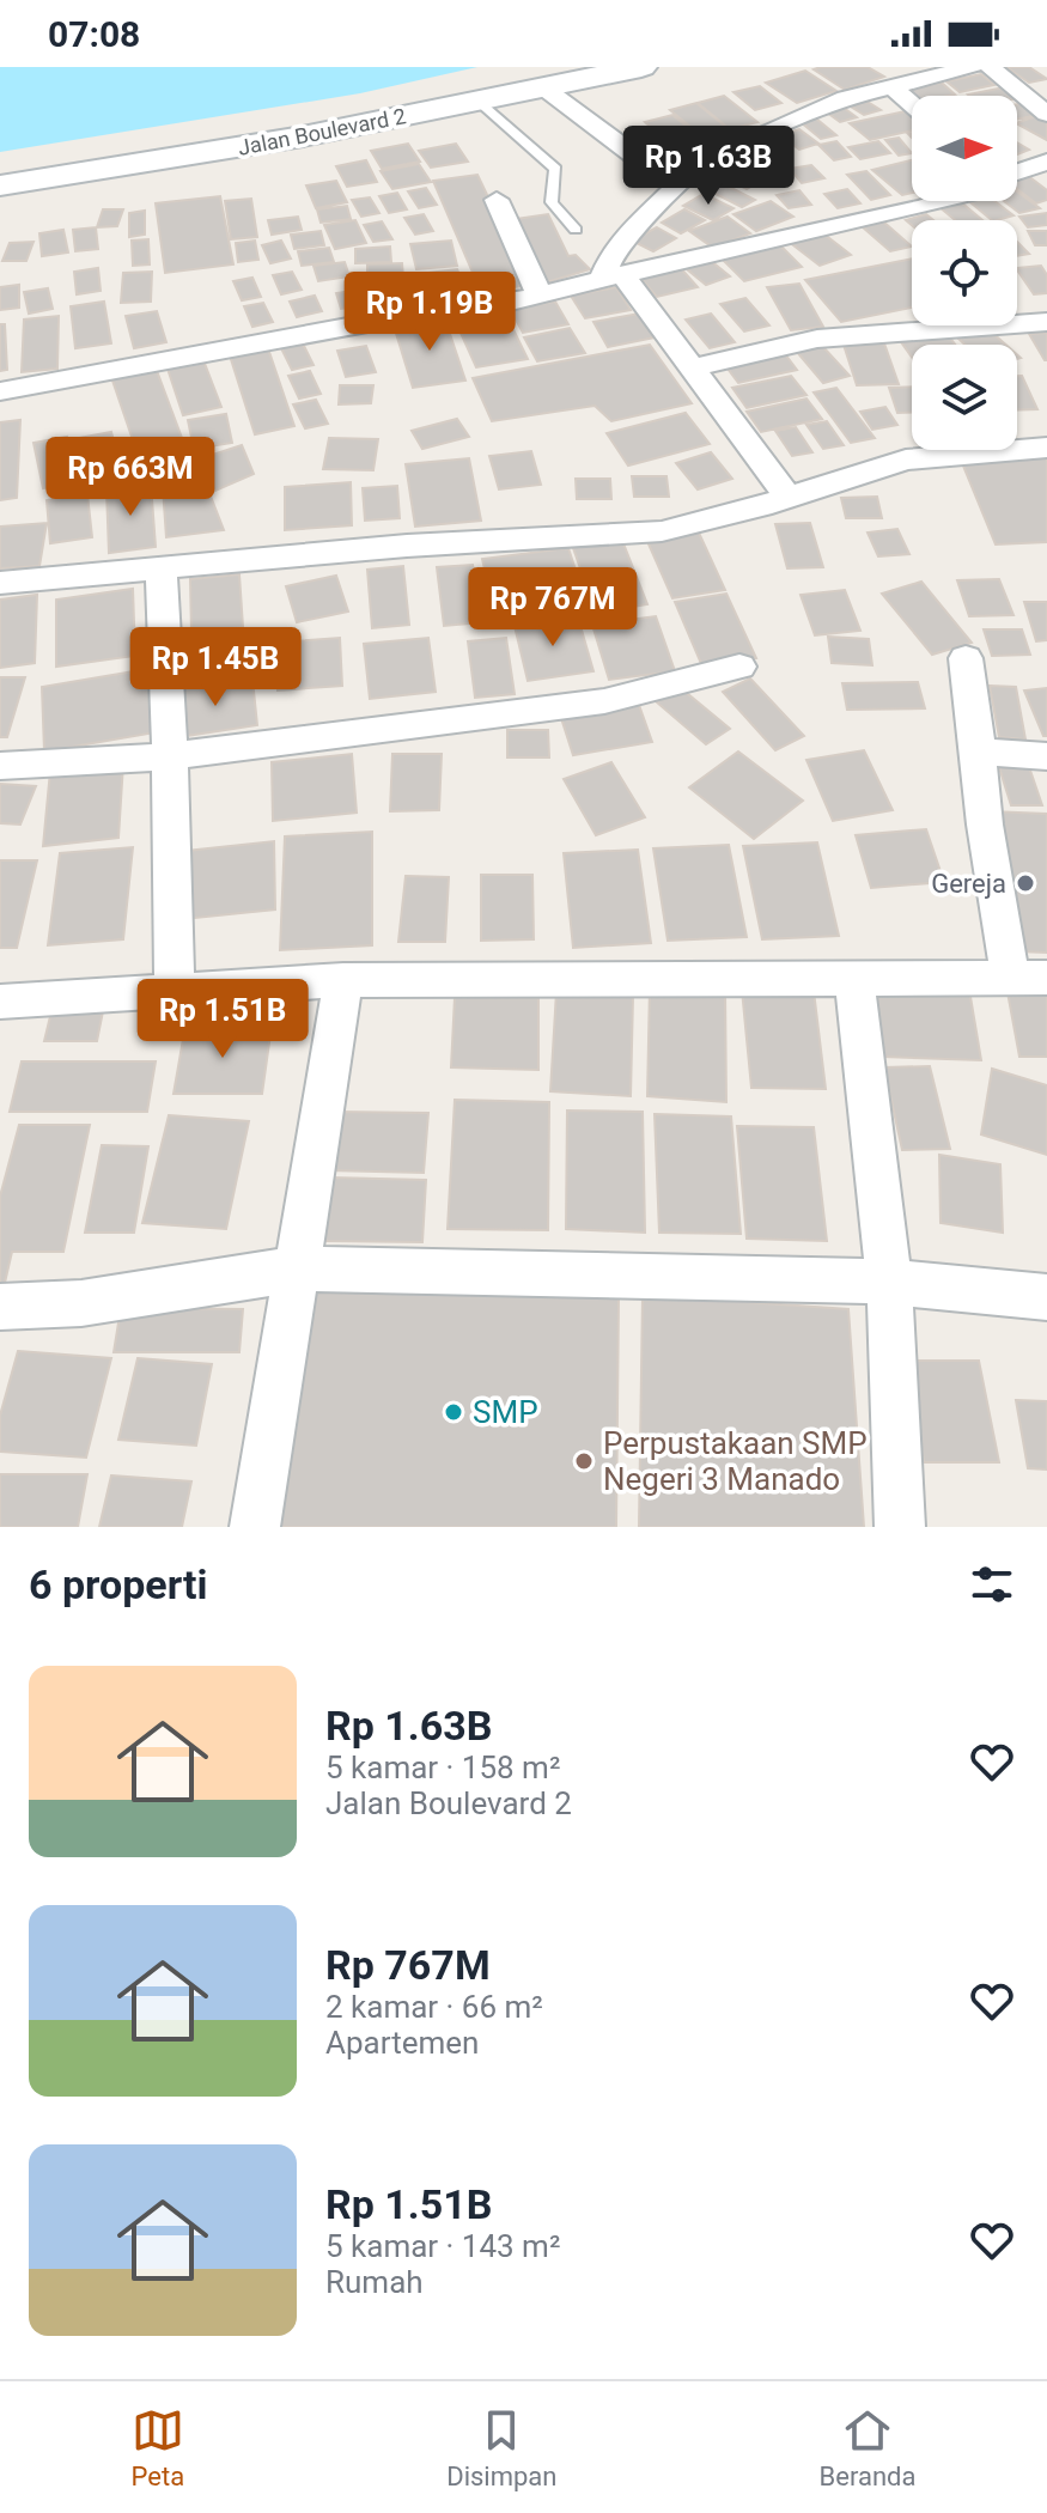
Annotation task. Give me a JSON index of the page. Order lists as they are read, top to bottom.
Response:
{
  "streets": {
    "main road": ["Jalan Boulevard 2"]
  },
  "places": ["Gereja", "SMP", "Perpustakaan SMP Negeri 3 Manado"],
  "north": "right",
  "page": {
    "status": "07:08",
    "price": [
      "Rp 1.63B",
      "Rp 1.19B",
      "Rp 663M",
      "Rp 767M",
      "Rp 1.45B",
      "Rp 1.51B"
    ],
    "heading": "6 properti",
    "list": [
      {
        "name": "Rp 1.63B",
        "note": "5 kamar · 158 m² · Jalan Boulevard 2"
      },
      {
        "name": "Rp 767M",
        "note": "2 kamar · 66 m² · Apartemen"
      },
      {
        "name": "Rp 1.51B",
        "note": "5 kamar · 143 m² · Rumah"
      }
    ],
    "tabs": ["Peta", "Disimpan", "Beranda"]
  }
}
